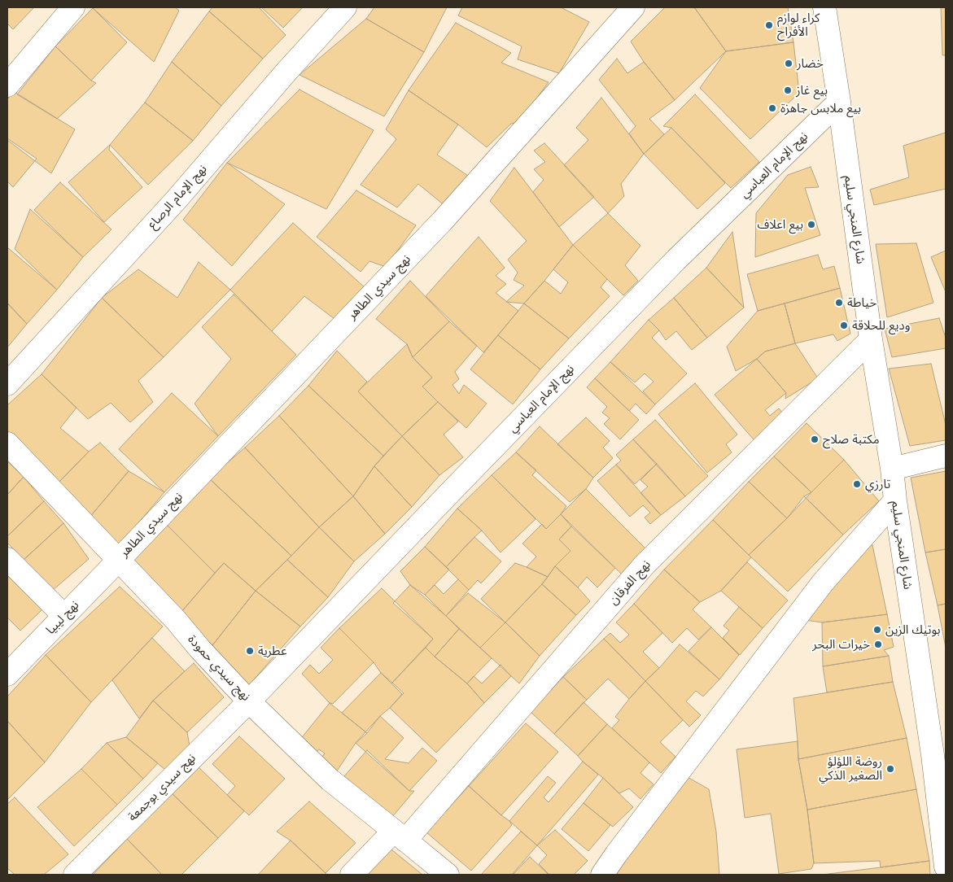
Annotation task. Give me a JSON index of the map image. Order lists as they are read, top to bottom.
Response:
{
  "streets": {
    "street": [
      "نهج الإمام العباسي",
      "نهج الإمام الرصاع",
      "شارع المنجي سليم",
      "نهج سيدي الطاهر",
      "نهج الفرقان",
      "نهج ليبيا",
      "نهج سيدي حمودة",
      "نهج سيدي بوجمعة"
    ]
  },
  "crossings": [
    ["نهج الإمام العباسي", "شارع المنجي سليم"],
    ["نهج الإمام العباسي", "نهج سيدي حمودة"],
    ["نهج الإمام العباسي", "نهج سيدي بوجمعة"],
    ["شارع المنجي سليم", "نهج الفرقان"],
    ["نهج سيدي الطاهر", "نهج ليبيا"],
    ["نهج سيدي الطاهر", "نهج سيدي حمودة"],
    ["نهج الفرقان", "نهج سيدي حمودة"],
    ["نهج ليبيا", "نهج سيدي حمودة"],
    ["نهج سيدي حمودة", "نهج سيدي بوجمعة"]
  ],
  "places": [
    "كراء لوازم الأفراح",
    "خضار",
    "بيع غاز",
    "بيع ملابس جاهزة",
    "بيع اعلاف",
    "خياطة",
    "وديع للحلاقة",
    "مكتبة صلاح",
    "تارزي",
    "بوتيك الزين",
    "خيرات البحر",
    "عطرية",
    "روضة اللؤلؤ الصغير الذكي"
  ]
}
